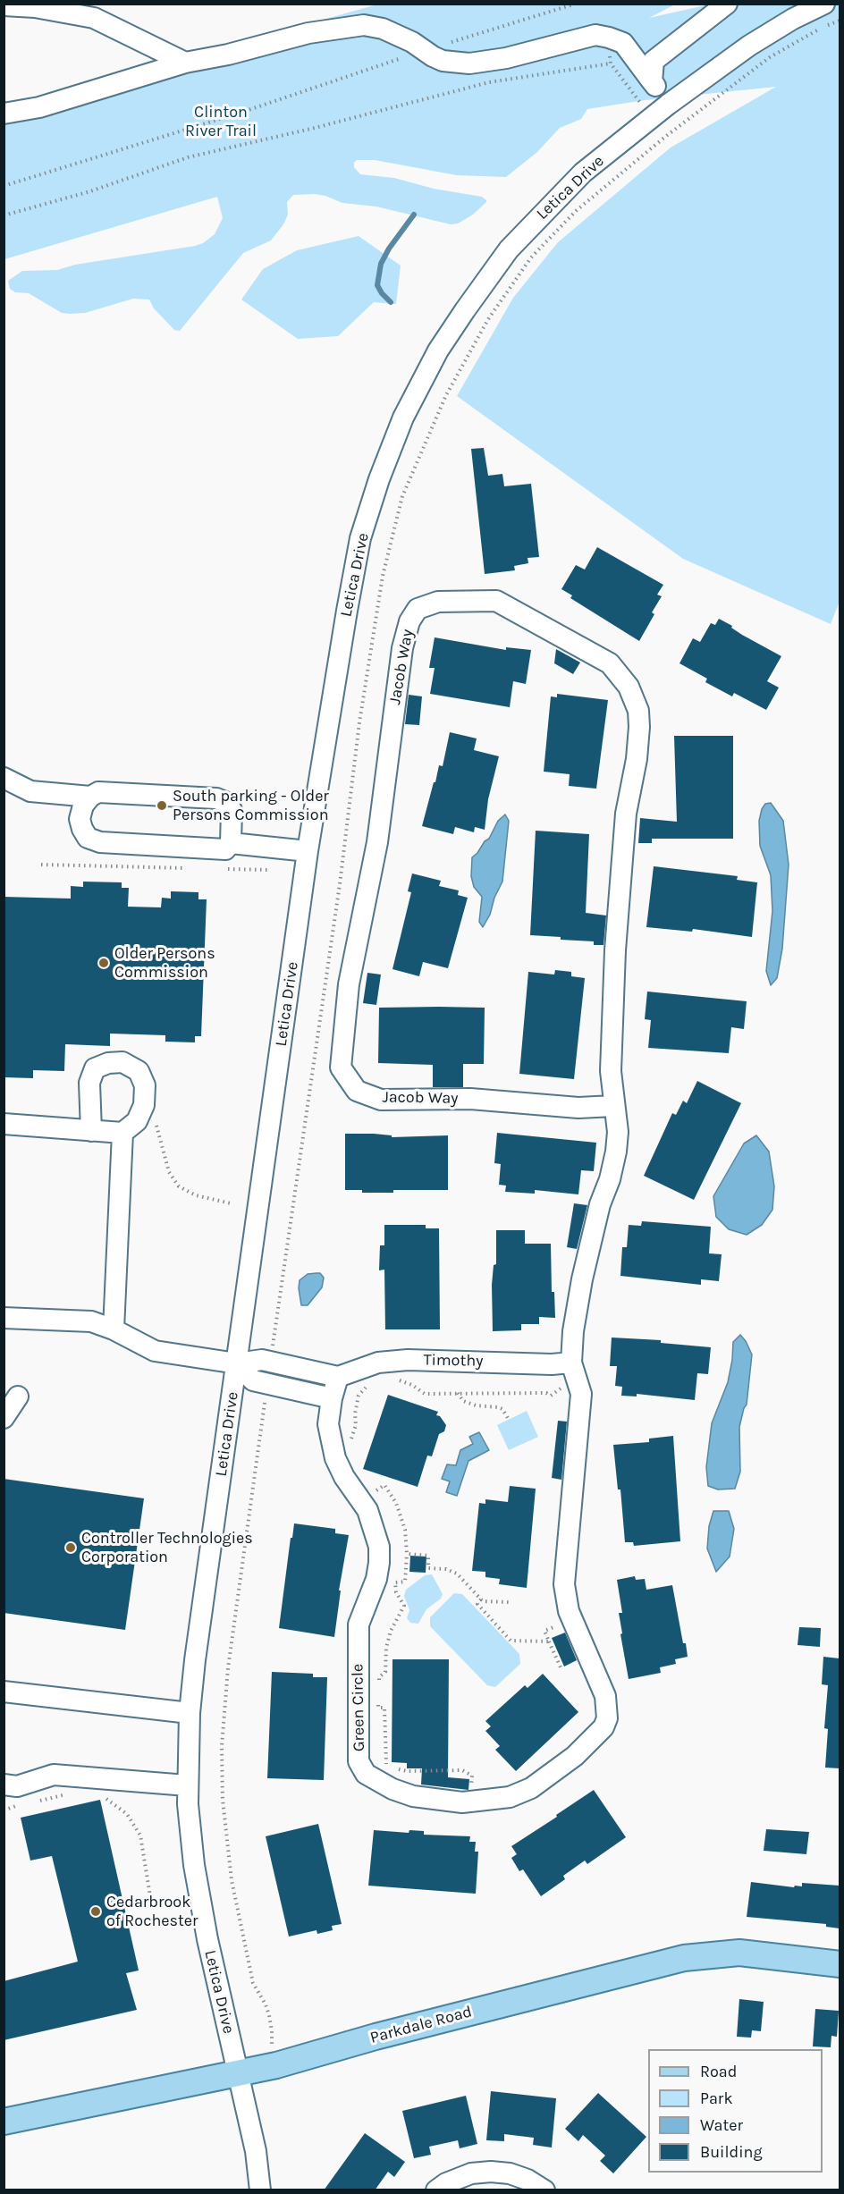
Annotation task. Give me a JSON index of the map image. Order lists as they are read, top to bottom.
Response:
{
  "streets": {
    "main road": ["Parkdale Road"],
    "street": [
      "Letica Drive",
      "Jacob Way",
      "Timothy",
      "Green Circle"
    ]
  },
  "crossings": [
    ["Letica Drive", "Parkdale Road"],
    ["Jacob Way", "Timothy"],
    ["Jacob Way", "Green Circle"],
    ["Timothy", "Green Circle"]
  ],
  "parks": ["Clinton River Trail"],
  "places": [
    "South parking - Older Persons Commission",
    "Older Persons Commission",
    "Controller Technologies Corporation",
    "Cedarbrook of Rochester"
  ],
  "legend": [
    "Road",
    "Park",
    "Water",
    "Building"
  ]
}
